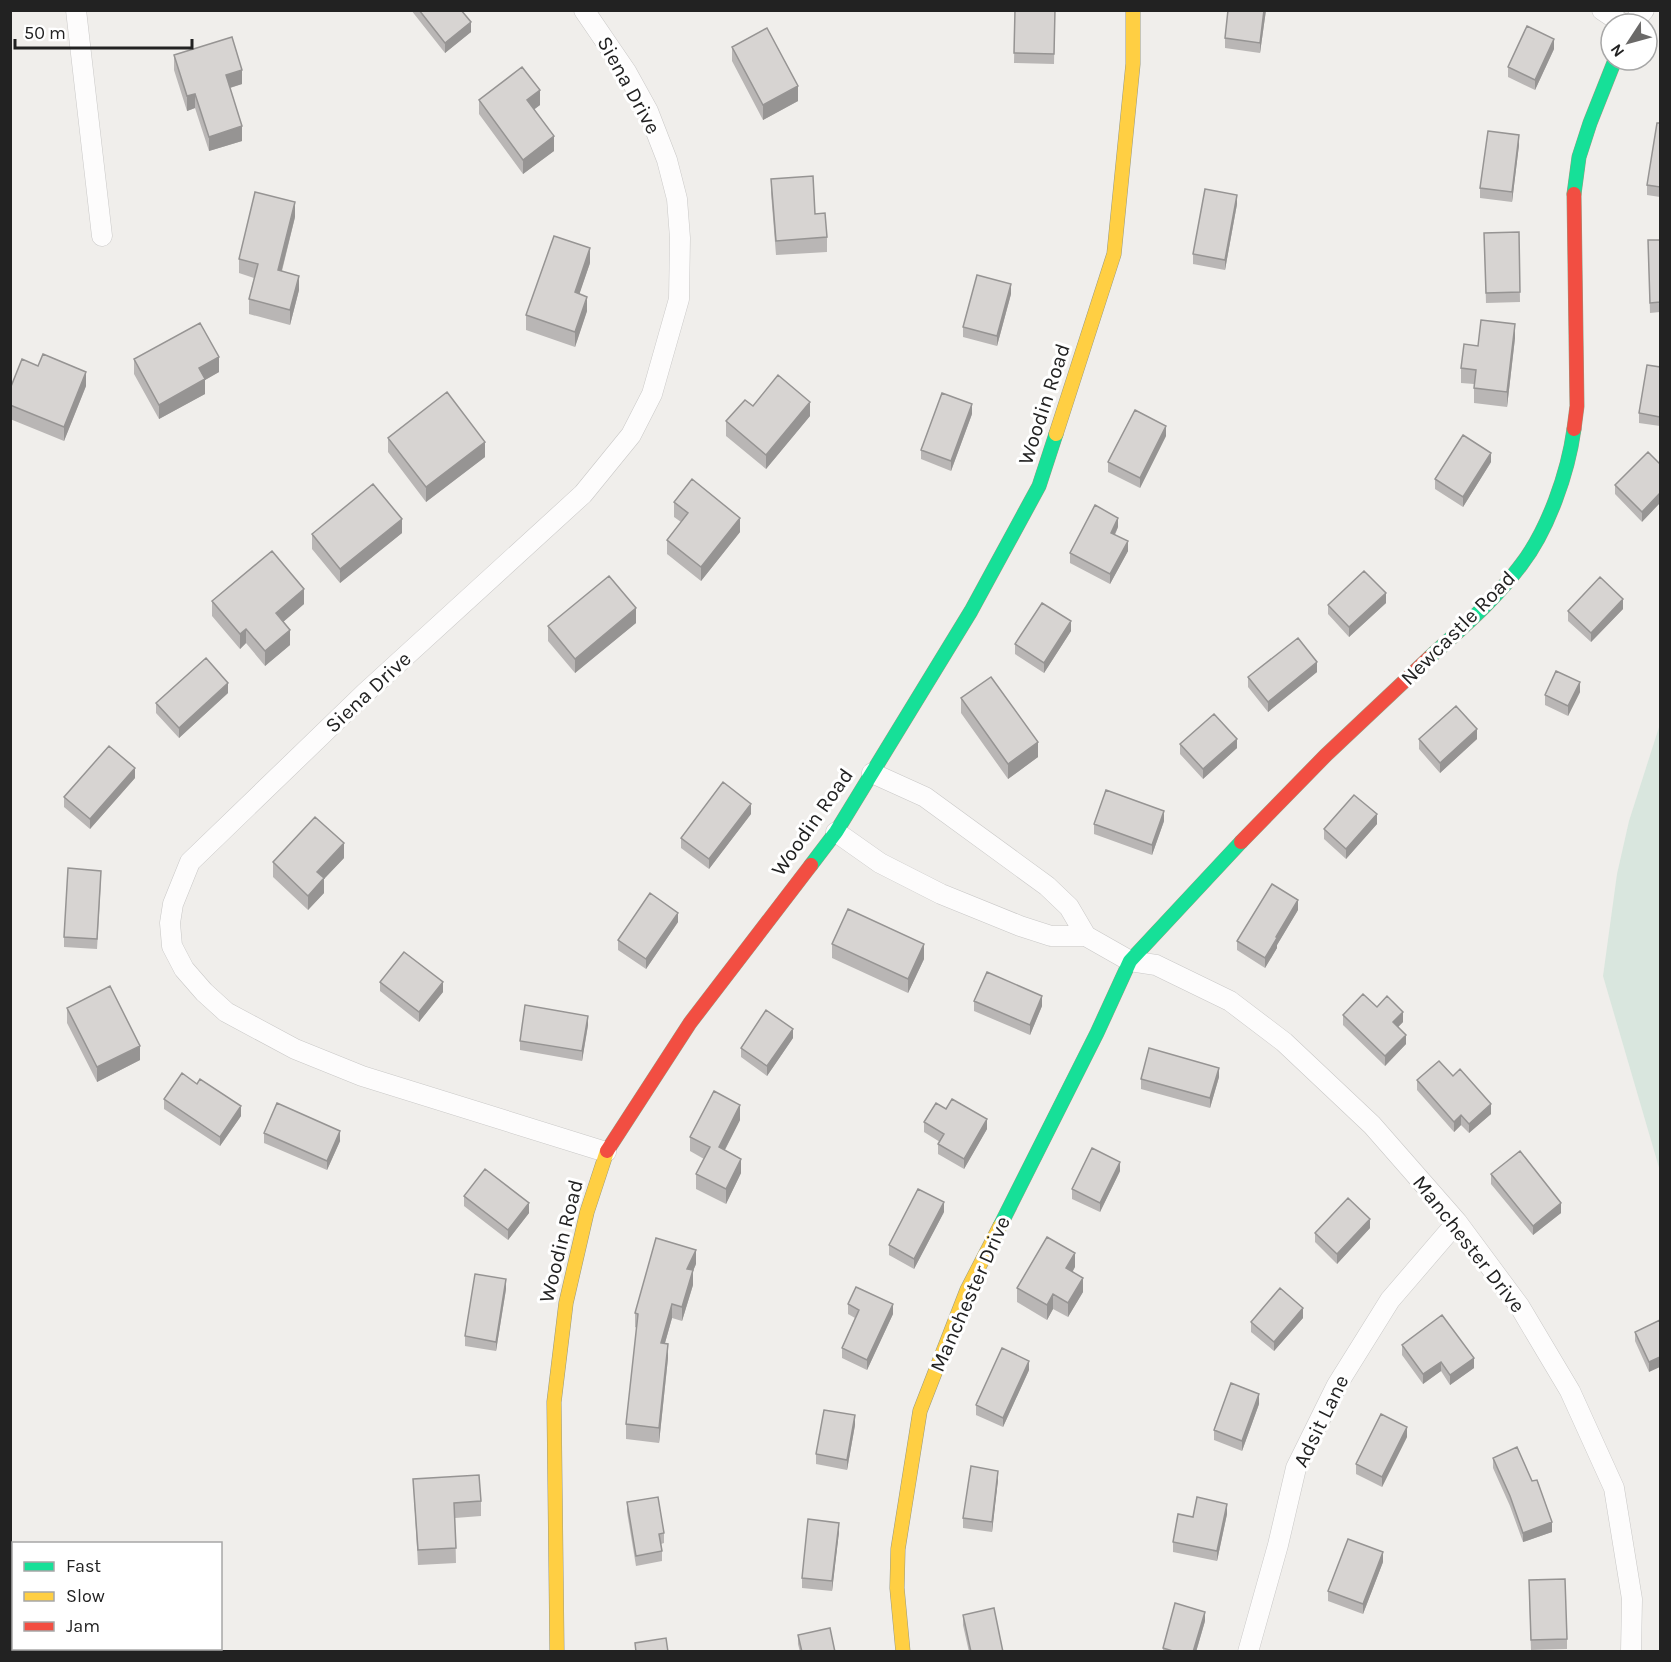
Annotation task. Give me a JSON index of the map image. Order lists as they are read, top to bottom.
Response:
{
  "streets": {
    "street": [
      "Siena Drive",
      "Woodin Road",
      "Newcastle Road",
      "Manchester Drive",
      "Adsit Lane"
    ]
  },
  "crossings": [
    ["Siena Drive", "Woodin Road"],
    ["Woodin Road", "Manchester Drive"],
    ["Newcastle Road", "Manchester Drive"],
    ["Manchester Drive", "Adsit Lane"]
  ],
  "legend": ["Fast", "Slow", "Jam"],
  "scale_bar": "50 m",
  "north": "bottom left"
}
